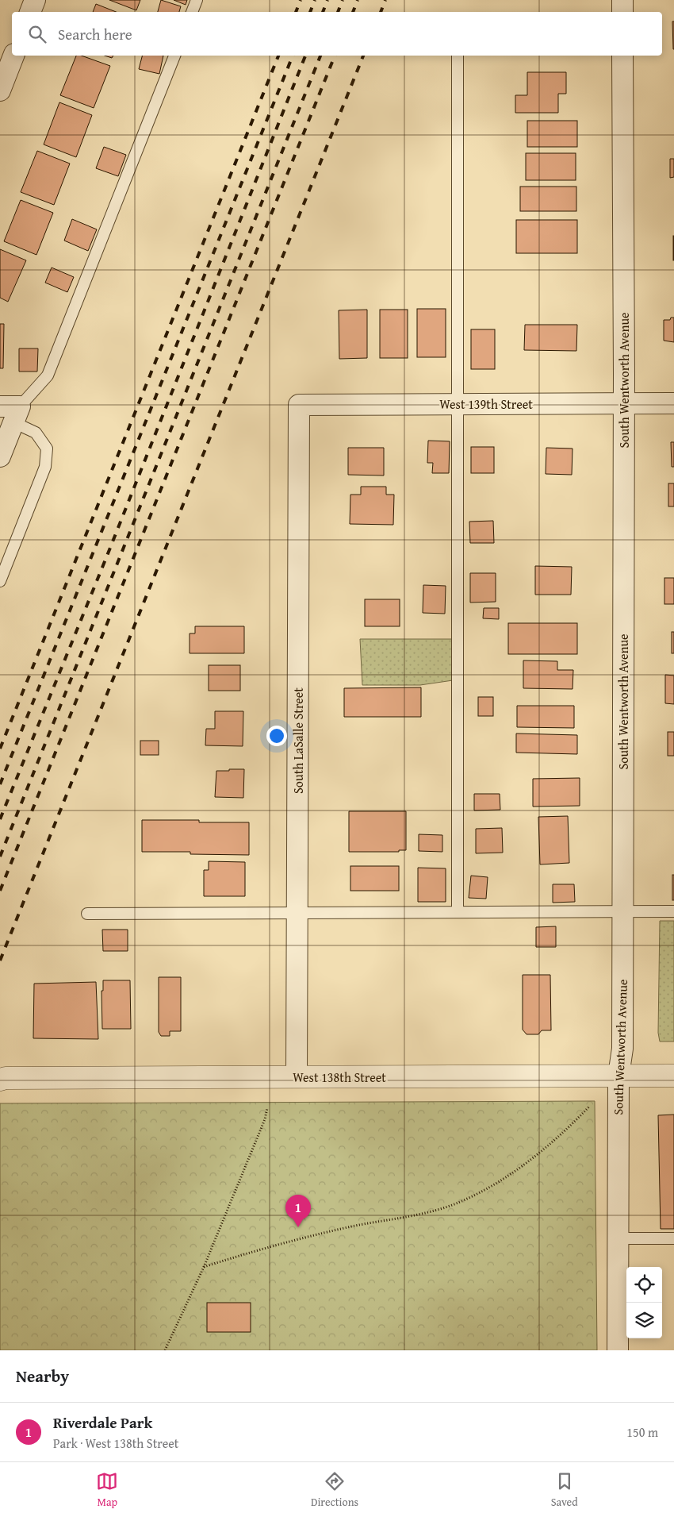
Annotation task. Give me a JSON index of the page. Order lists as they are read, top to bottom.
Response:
{
  "streets": {
    "street": [
      "South Wentworth Avenue",
      "West 139th Street",
      "South LaSalle Street",
      "West 138th Street"
    ]
  },
  "crossings": [
    ["South Wentworth Avenue", "West 139th Street"],
    ["South Wentworth Avenue", "West 138th Street"],
    ["West 139th Street", "South LaSalle Street"],
    ["South LaSalle Street", "West 138th Street"]
  ],
  "page": {
    "search": "Search here",
    "pins": "1",
    "heading": "Nearby",
    "list": [
      {
        "mark": "1",
        "name": "Riverdale Park",
        "note": "Park · West 138th Street",
        "value": "150 m"
      }
    ],
    "nav": ["Map", "Directions", "Saved"]
  }
}
